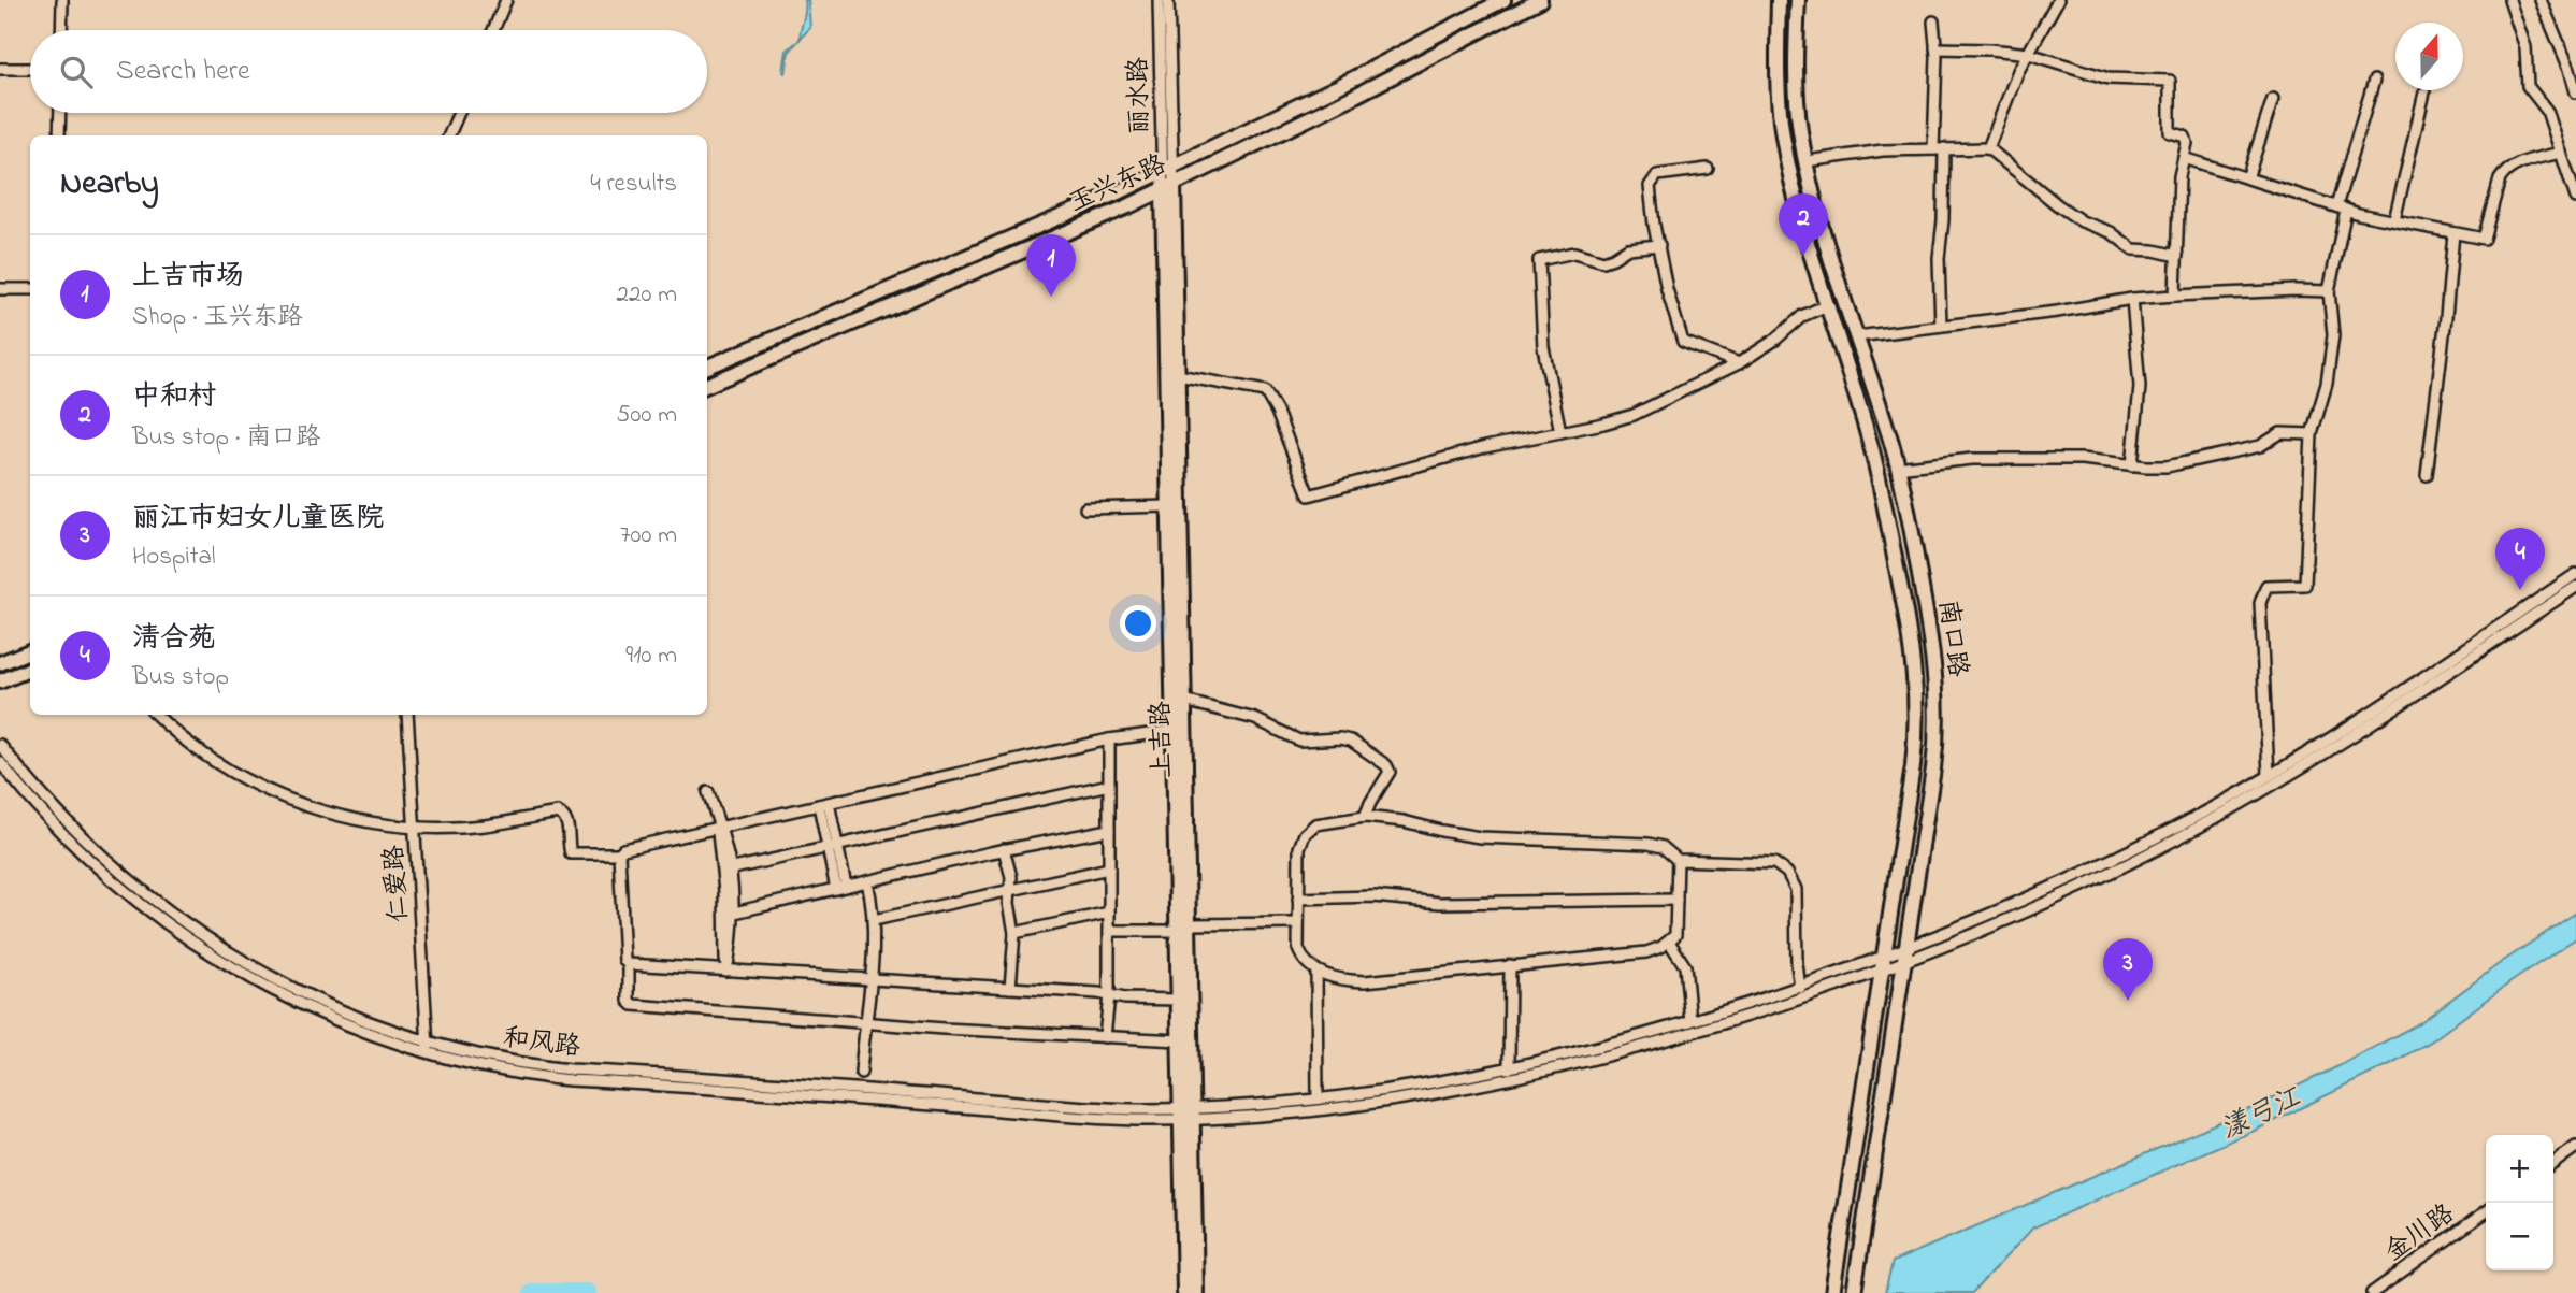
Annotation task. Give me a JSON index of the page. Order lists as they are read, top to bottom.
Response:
{
  "streets": {
    "main road": ["玉兴东路", "南口路", "上吉路"],
    "street": [
      "丽水路",
      "仁爱路",
      "和风路",
      "金川路"
    ]
  },
  "crossings": [
    ["丽水路", "玉兴东路"],
    ["丽水路", "上吉路"],
    ["玉兴东路", "上吉路"],
    ["上吉路", "和风路"],
    ["仁爱路", "和风路"]
  ],
  "water": ["漾弓江"],
  "north": "top",
  "page": {
    "search": "Search here",
    "heading": ["Nearby", "4 results"],
    "pins": [
      "2",
      "1",
      "4",
      "3"
    ],
    "list": [
      {
        "mark": "1",
        "name": "上吉市场",
        "note": "Shop · 玉兴东路",
        "value": "220 m"
      },
      {
        "mark": "2",
        "name": "中和村",
        "note": "Bus stop · 南口路",
        "value": "500 m"
      },
      {
        "mark": "3",
        "name": "丽江市妇女儿童医院",
        "note": "Hospital",
        "value": "700 m"
      },
      {
        "mark": "4",
        "name": "清合苑",
        "note": "Bus stop",
        "value": "910 m"
      }
    ],
    "map_buttons": ["+", "−"]
  }
}
